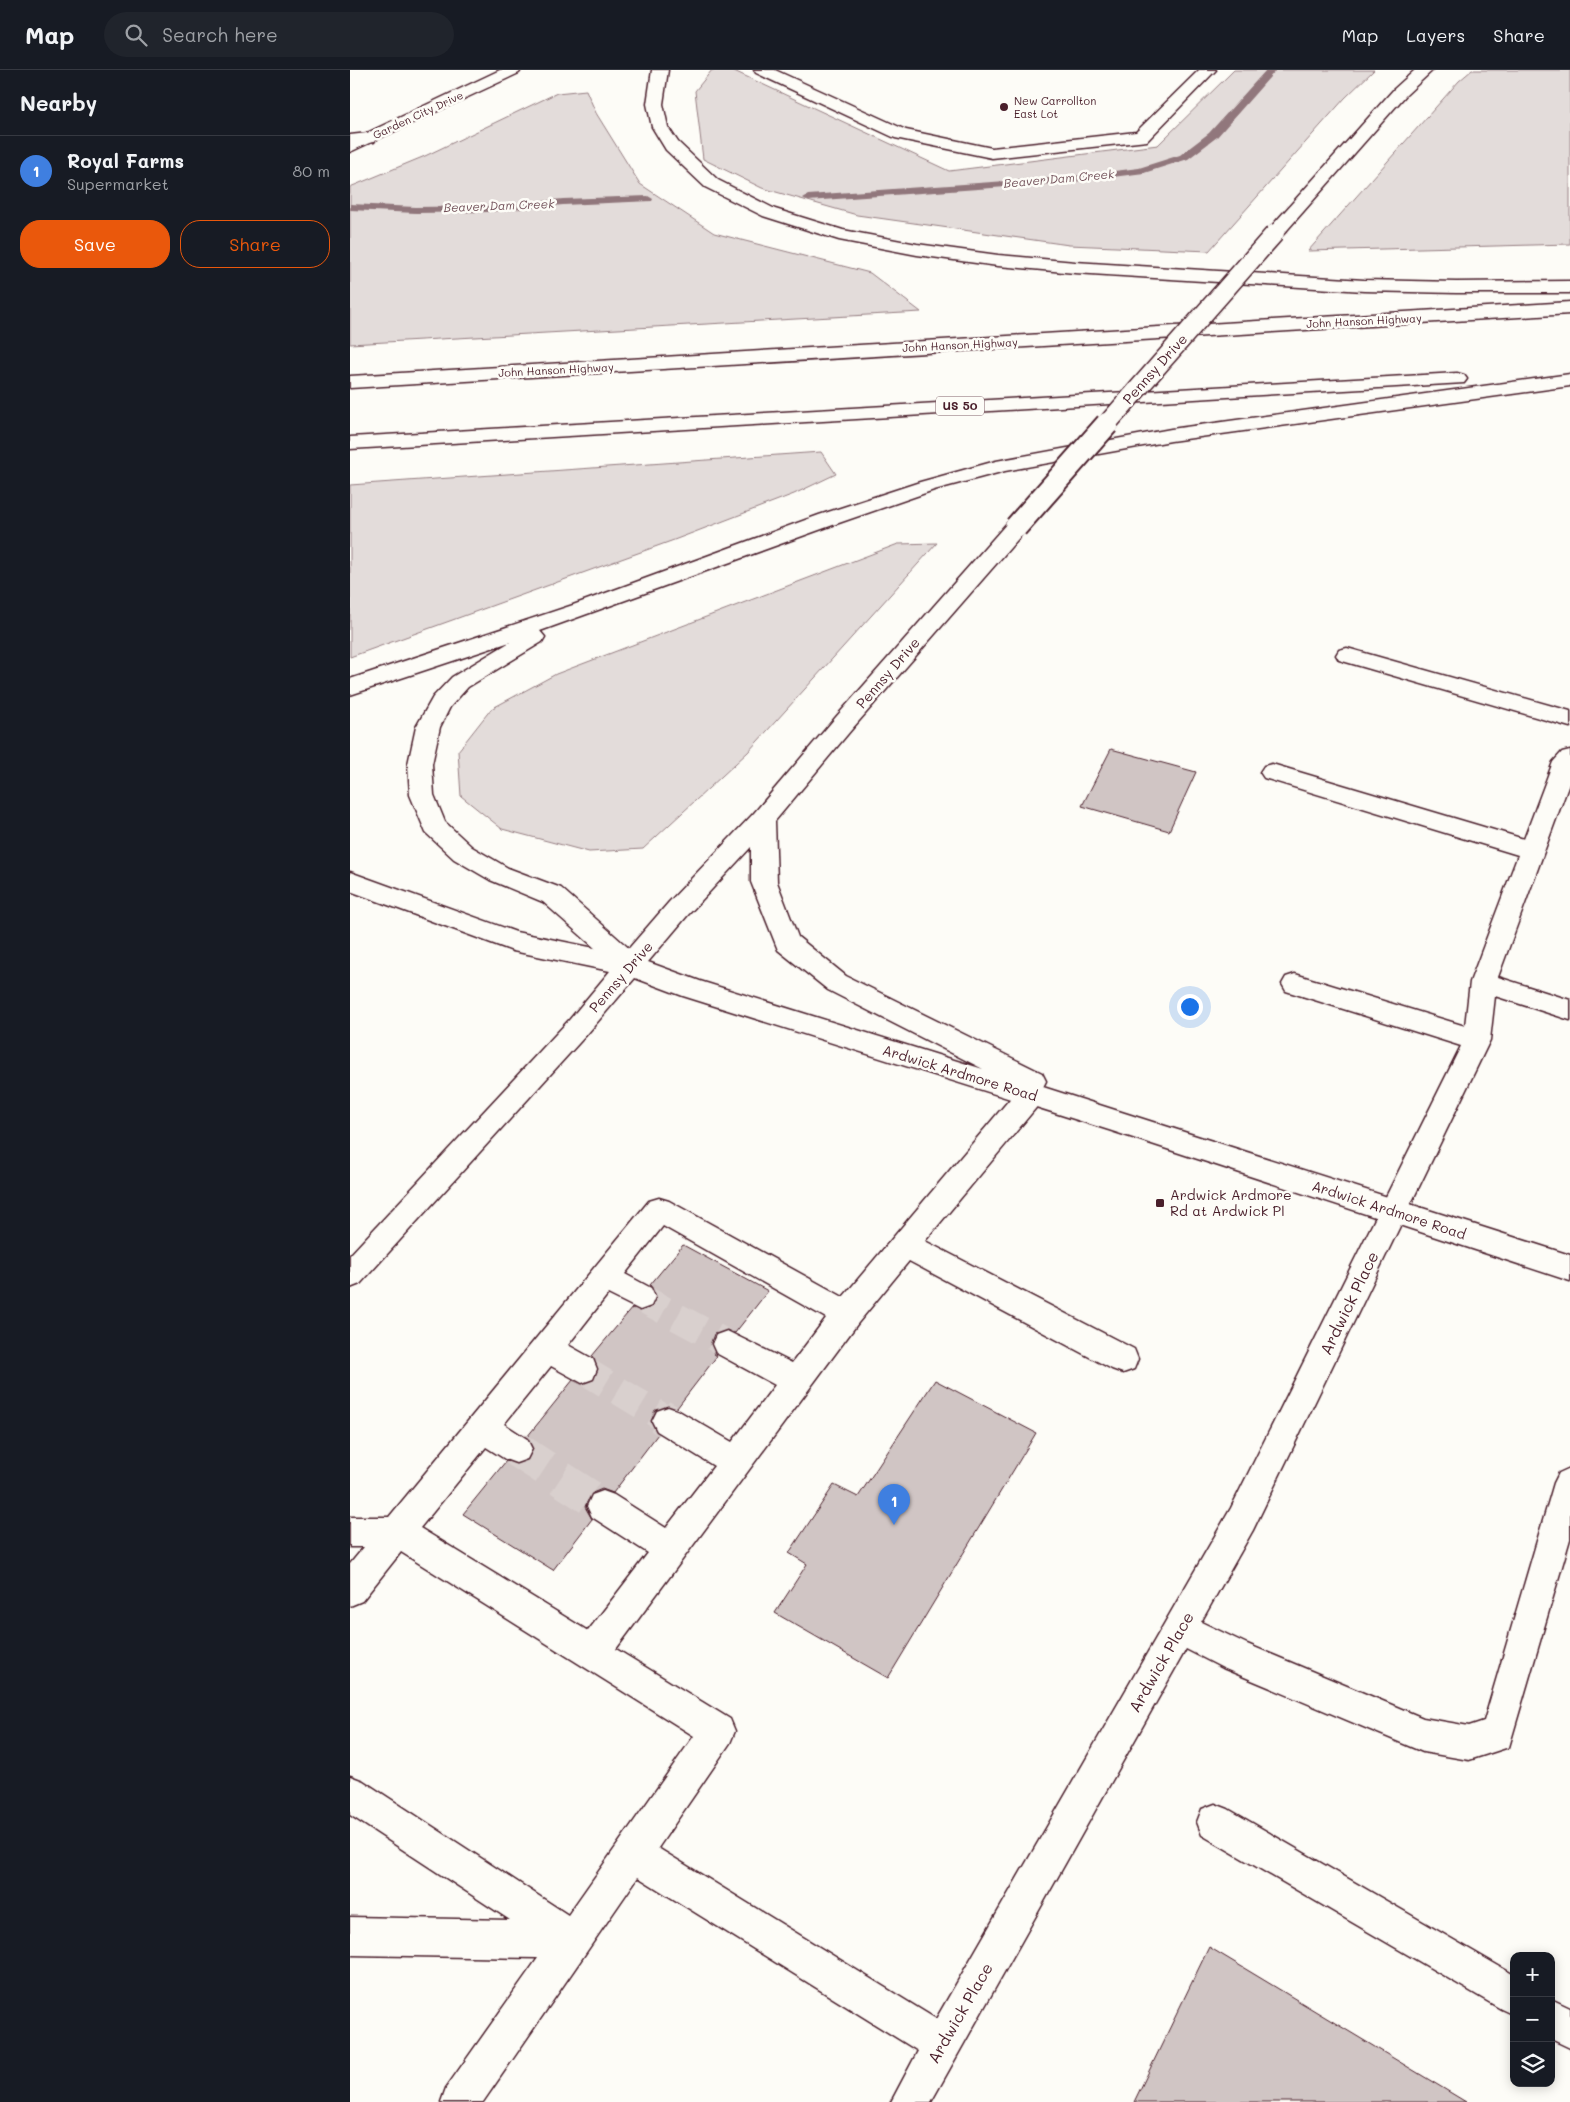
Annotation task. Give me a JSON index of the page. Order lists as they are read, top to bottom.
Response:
{
  "streets": {
    "main road": [
      "Garden City Drive",
      "John Hanson Highway",
      "Pennsy Drive",
      "US 50",
      "Ardwick Ardmore Road",
      "Ardwick Place"
    ]
  },
  "crossings": [
    ["Pennsy Drive", "Ardwick Ardmore Road"],
    ["Ardwick Ardmore Road", "Ardwick Place"]
  ],
  "water": ["Beaver Dam Creek"],
  "places": {
    "other": ["New Carrollton East Lot"],
    "transit": ["Ardwick Ardmore Rd at Ardwick Pl"]
  },
  "page": {
    "header": "Map",
    "search": "Search here",
    "nav": ["Map", "Layers", "Share"],
    "heading": "Nearby",
    "list": [
      {
        "mark": "1",
        "name": "Royal Farms",
        "note": "Supermarket",
        "value": "80 m"
      }
    ],
    "buttons": ["Save", "Share"],
    "pins": "1",
    "map_buttons": ["+", "−"]
  }
}
